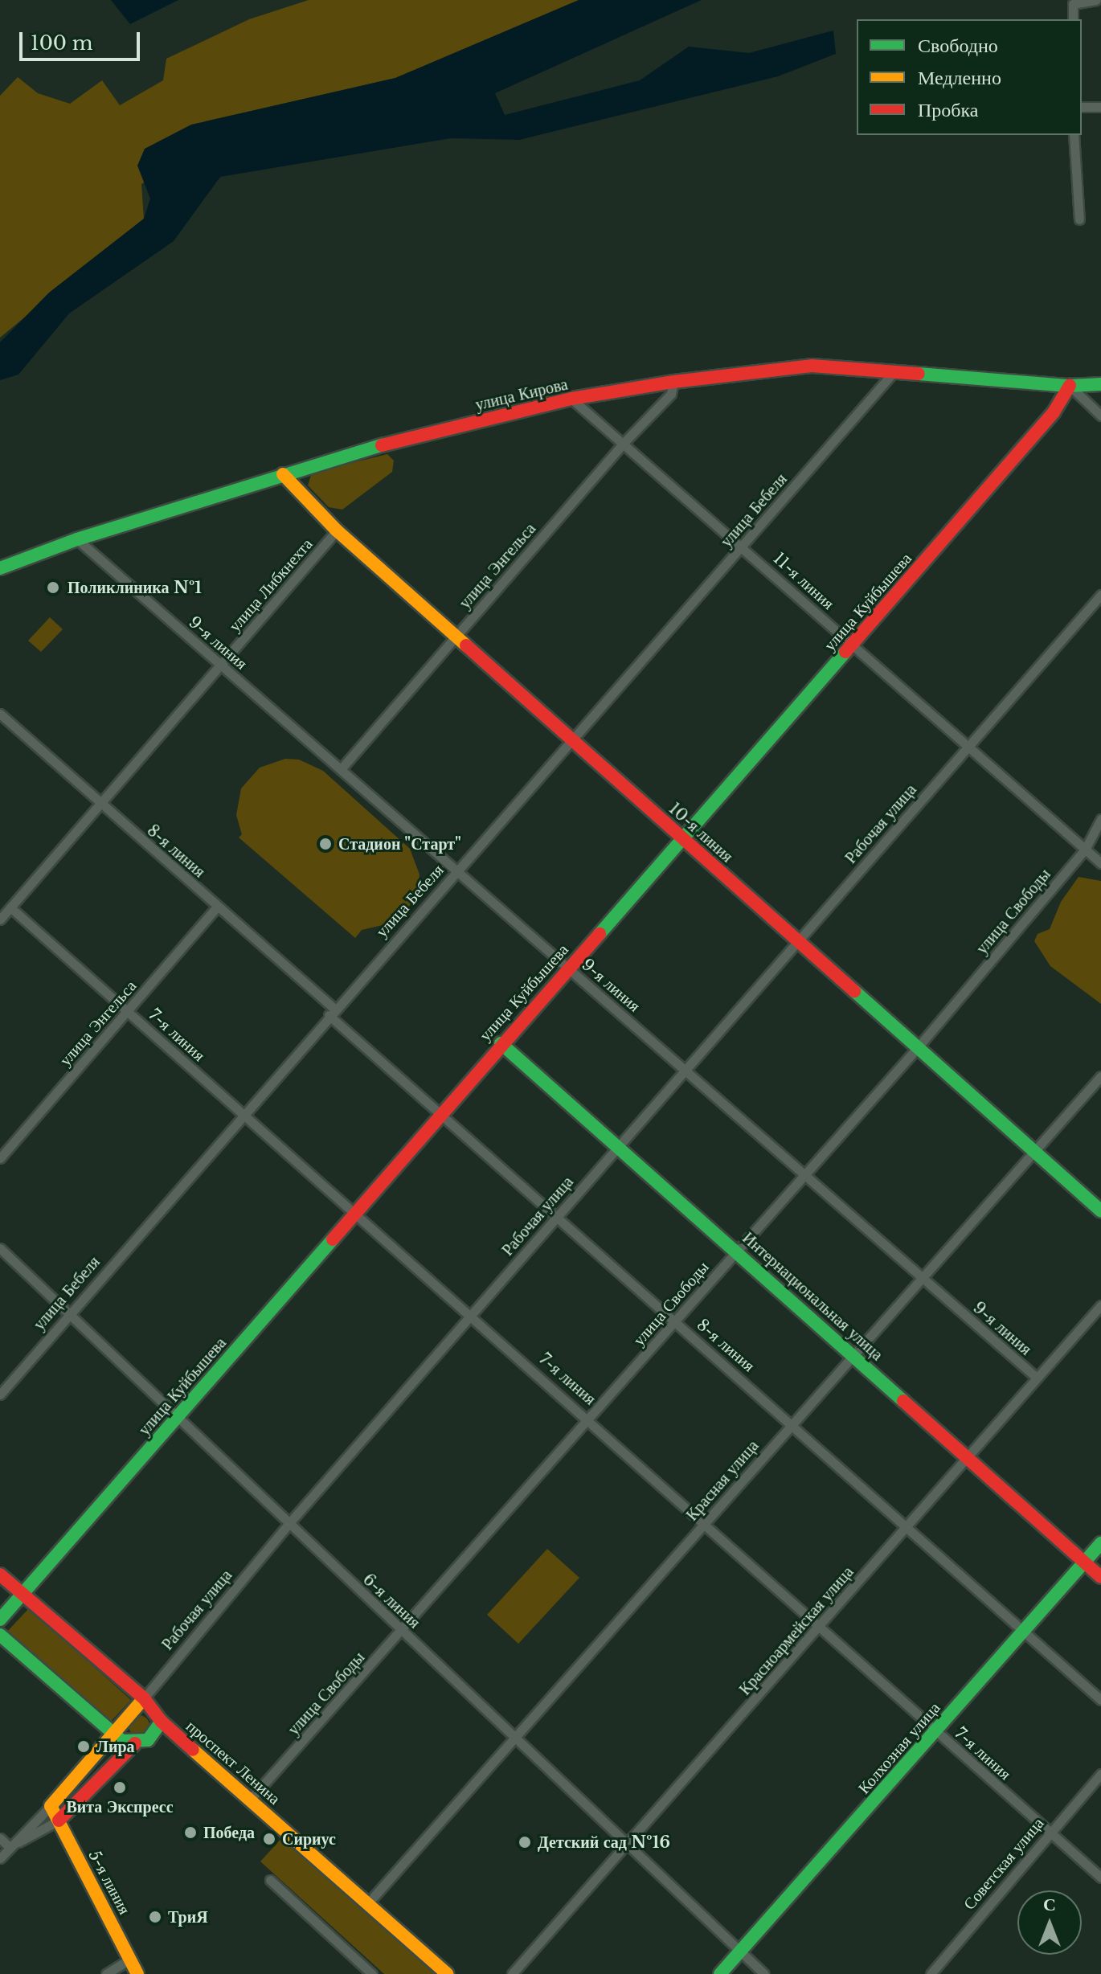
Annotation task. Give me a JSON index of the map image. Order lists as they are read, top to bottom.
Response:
{
  "streets": {
    "street": [
      "улица Кирова",
      "улица Бебеля",
      "улица Энгельса",
      "11-я линия",
      "улица Либкнехта",
      "улица Куйбышева",
      "9-я линия",
      "Рабочая улица",
      "10-я линия",
      "8-я линия",
      "улица Свободы",
      "7-я линия",
      "Интернациональная улица",
      "Красная улица",
      "6-я линия",
      "Красноармейская улица",
      "Колхозная улица",
      "проспект Ленина",
      "Советская улица",
      "5-я линия"
    ]
  },
  "crossings": [
    ["улица Кирова", "улица Бебеля"],
    ["улица Кирова", "улица Энгельса"],
    ["улица Кирова", "11-я линия"],
    ["улица Кирова", "улица Куйбышева"],
    ["улица Кирова", "9-я линия"],
    ["улица Кирова", "10-я линия"],
    ["улица Бебеля", "11-я линия"],
    ["улица Бебеля", "9-я линия"],
    ["улица Бебеля", "10-я линия"],
    ["улица Бебеля", "8-я линия"],
    ["улица Бебеля", "7-я линия"],
    ["улица Бебеля", "6-я линия"],
    ["улица Энгельса", "11-я линия"],
    ["улица Энгельса", "9-я линия"],
    ["улица Энгельса", "10-я линия"],
    ["улица Энгельса", "8-я линия"],
    ["улица Энгельса", "7-я линия"],
    ["11-я линия", "улица Куйбышева"],
    ["11-я линия", "Рабочая улица"],
    ["11-я линия", "улица Свободы"],
    ["улица Либкнехта", "9-я линия"],
    ["улица Либкнехта", "10-я линия"],
    ["улица Либкнехта", "8-я линия"],
    ["улица Куйбышева", "9-я линия"],
    ["улица Куйбышева", "10-я линия"],
    ["улица Куйбышева", "8-я линия"],
    ["улица Куйбышева", "7-я линия"],
    ["улица Куйбышева", "Интернациональная улица"],
    ["улица Куйбышева", "6-я линия"],
    ["улица Куйбышева", "проспект Ленина"],
    ["9-я линия", "Рабочая улица"],
    ["9-я линия", "улица Свободы"],
    ["9-я линия", "Красная улица"],
    ["9-я линия", "Красноармейская улица"],
    ["Рабочая улица", "10-я линия"],
    ["Рабочая улица", "8-я линия"],
    ["Рабочая улица", "7-я линия"],
    ["Рабочая улица", "Интернациональная улица"],
    ["Рабочая улица", "6-я линия"],
    ["Рабочая улица", "проспект Ленина"],
    ["Рабочая улица", "5-я линия"],
    ["10-я линия", "улица Свободы"],
    ["10-я линия", "Красная улица"],
    ["8-я линия", "улица Свободы"],
    ["8-я линия", "Красная улица"],
    ["8-я линия", "Красноармейская улица"],
    ["8-я линия", "Колхозная улица"],
    ["улица Свободы", "7-я линия"],
    ["улица Свободы", "Интернациональная улица"],
    ["улица Свободы", "6-я линия"],
    ["улица Свободы", "проспект Ленина"],
    ["7-я линия", "Красная улица"],
    ["7-я линия", "Красноармейская улица"],
    ["7-я линия", "Колхозная улица"],
    ["7-я линия", "Советская улица"],
    ["Интернациональная улица", "Красная улица"],
    ["Интернациональная улица", "Красноармейская улица"],
    ["Интернациональная улица", "Колхозная улица"],
    ["Красная улица", "6-я линия"],
    ["Красная улица", "проспект Ленина"],
    ["6-я линия", "Красноармейская улица"],
    ["6-я линия", "Колхозная улица"]
  ],
  "places": [
    "Поликлиника №1",
    "Стадион \"Старт\"",
    "Лира",
    "Вита Экспресс",
    "Победа",
    "Сириус",
    "Детский сад №16",
    "ТриЯ"
  ],
  "legend": ["Свободно", "Медленно", "Пробка"],
  "scale_bar": "100 m",
  "north": "top"
}
